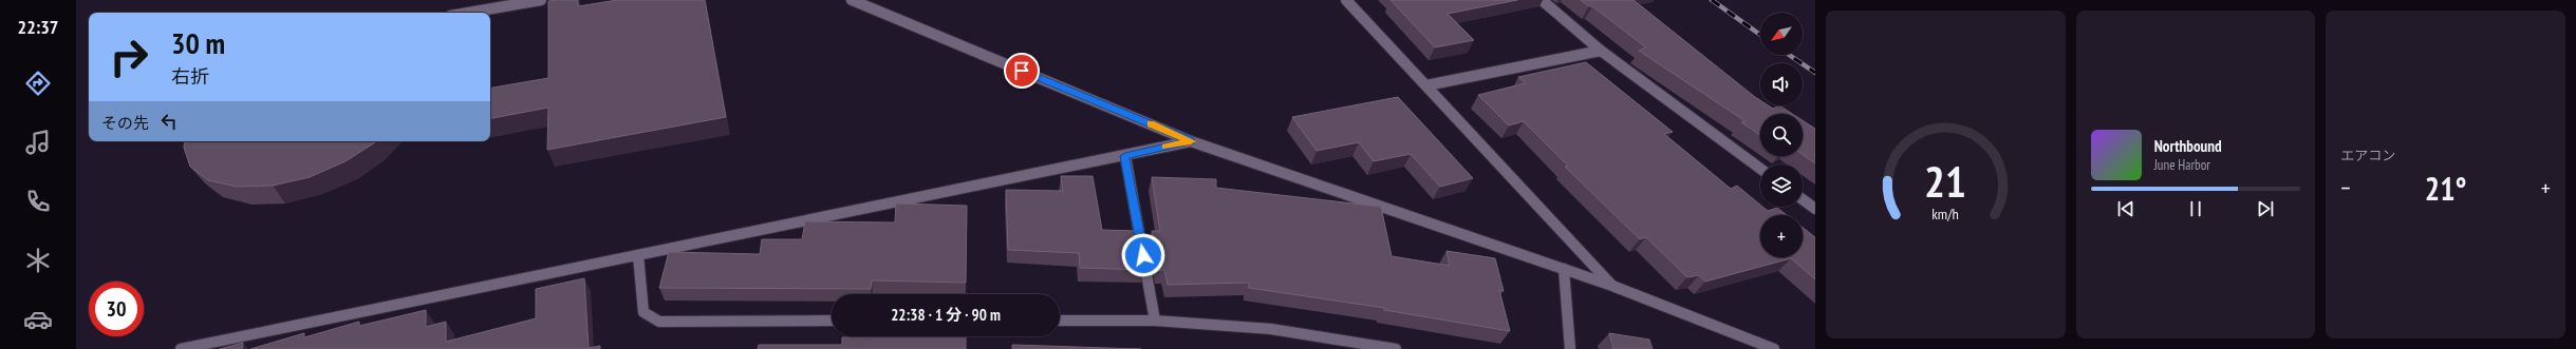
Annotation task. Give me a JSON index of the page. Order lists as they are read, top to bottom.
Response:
{
  "north": "bottom left",
  "page": {
    "tabs": "22:37",
    "tile": "エアコン",
    "map_buttons": "+",
    "turn": ["30 m", "右折"],
    "then": "その先",
    "song": ["Northbound", "June Harbor"],
    "heat": ["−", "21°", "+"],
    "limit": "30",
    "trip": "22:38 · 1 分 · 90 m",
    "gauge": ["21", "km/h"]
  }
}
